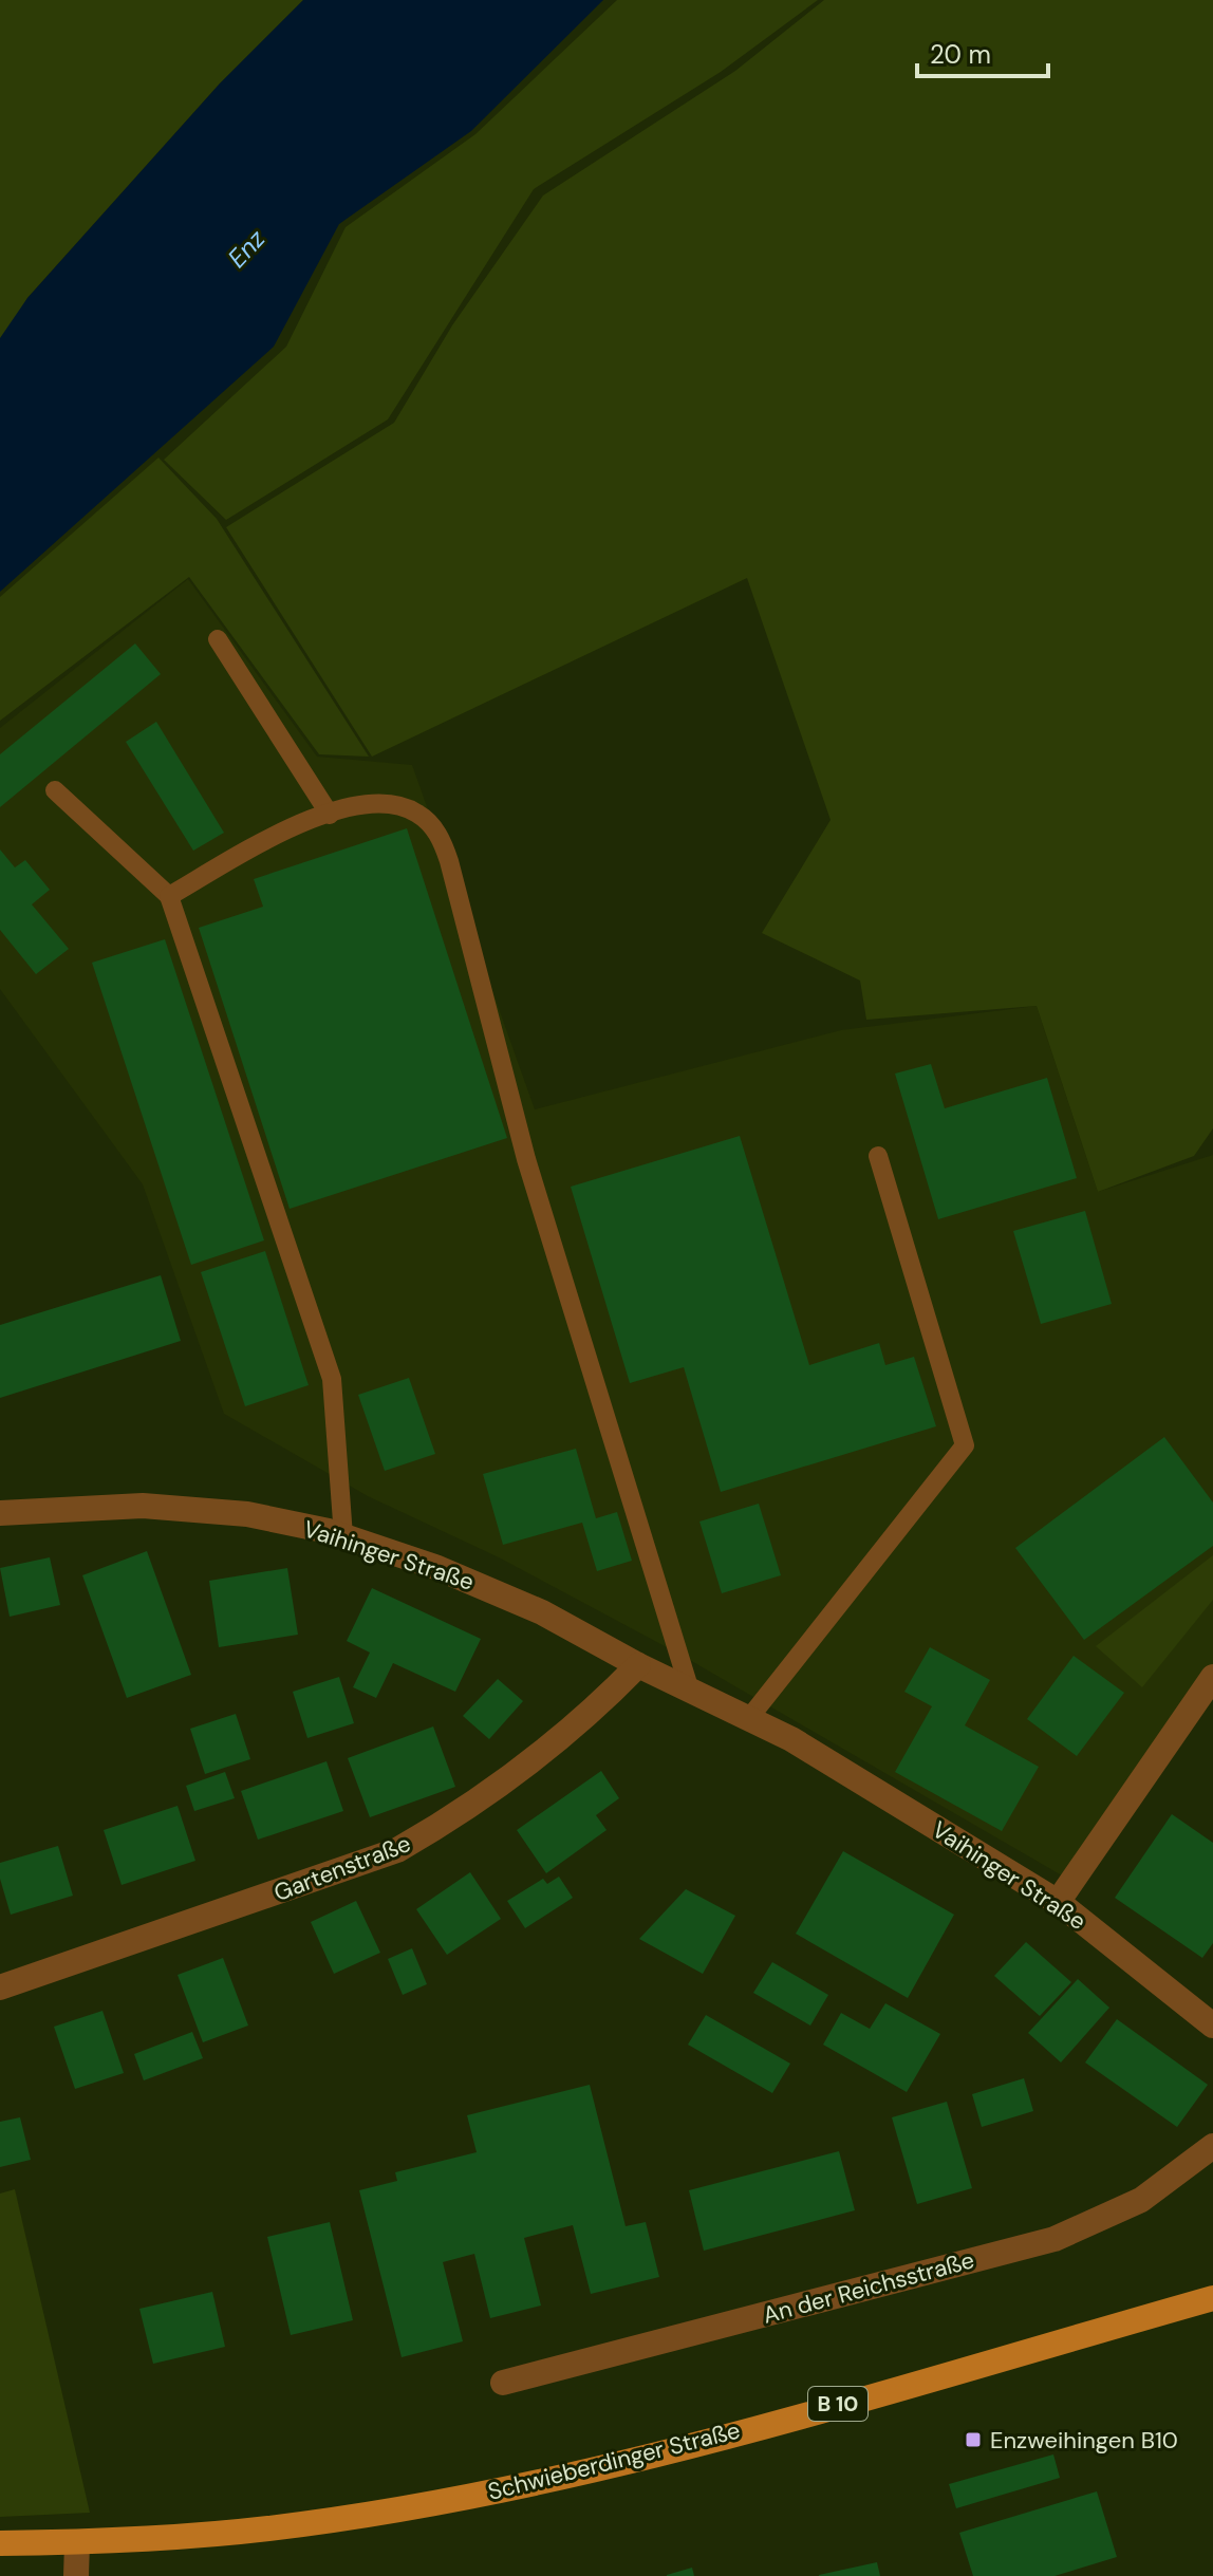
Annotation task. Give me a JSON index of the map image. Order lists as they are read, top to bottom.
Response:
{
  "streets": {
    "main road": ["B 10", "Schwieberdinger Straße"],
    "street": ["Vaihinger Straße", "Gartenstraße", "An der Reichsstraße"]
  },
  "crossings": [
    ["Vaihinger Straße", "Gartenstraße"]
  ],
  "water": ["Enz"],
  "places": {
    "transit": ["Enzweihingen B10"]
  },
  "scale_bar": "20 m"
}
